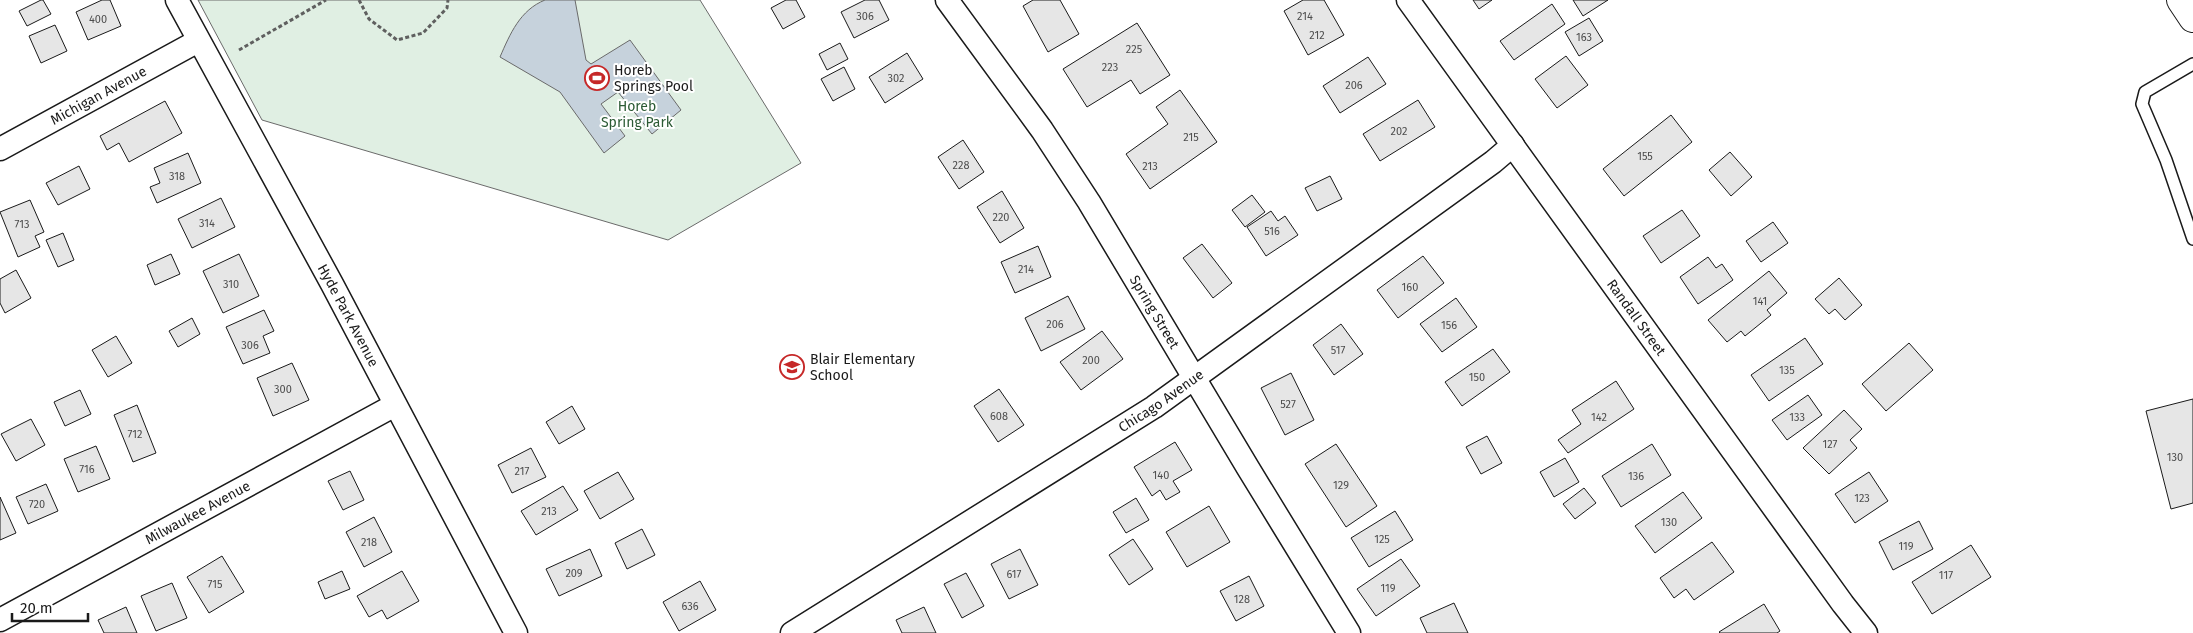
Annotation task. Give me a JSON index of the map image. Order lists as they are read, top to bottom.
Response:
{
  "streets": {
    "street": [
      "Michigan Avenue",
      "Spring Street",
      "Hyde Park Avenue",
      "Randall Street",
      "Chicago Avenue",
      "Milwaukee Avenue"
    ]
  },
  "crossings": [
    ["Michigan Avenue", "Hyde Park Avenue"],
    ["Spring Street", "Chicago Avenue"],
    ["Hyde Park Avenue", "Milwaukee Avenue"],
    ["Randall Street", "Chicago Avenue"]
  ],
  "parks": ["Horeb Spring Park"],
  "places": {
    "sports": ["Horeb Springs Pool"],
    "school or university": ["Blair Elementary School"]
  },
  "house_numbers": [
    "306",
    "214",
    "400",
    "212",
    "163",
    "225",
    "223",
    "302",
    "206",
    "202",
    "215",
    "155",
    "228",
    "213",
    "318",
    "220",
    "314",
    "713",
    "516",
    "214",
    "310",
    "160",
    "141",
    "206",
    "156",
    "306",
    "517",
    "200",
    "135",
    "150",
    "300",
    "527",
    "608",
    "142",
    "133",
    "712",
    "127",
    "130",
    "716",
    "217",
    "140",
    "136",
    "129",
    "123",
    "720",
    "213",
    "130",
    "125",
    "218",
    "119",
    "209",
    "617",
    "117",
    "715",
    "119",
    "128",
    "636"
  ],
  "scale_bar": "20 m"
}
